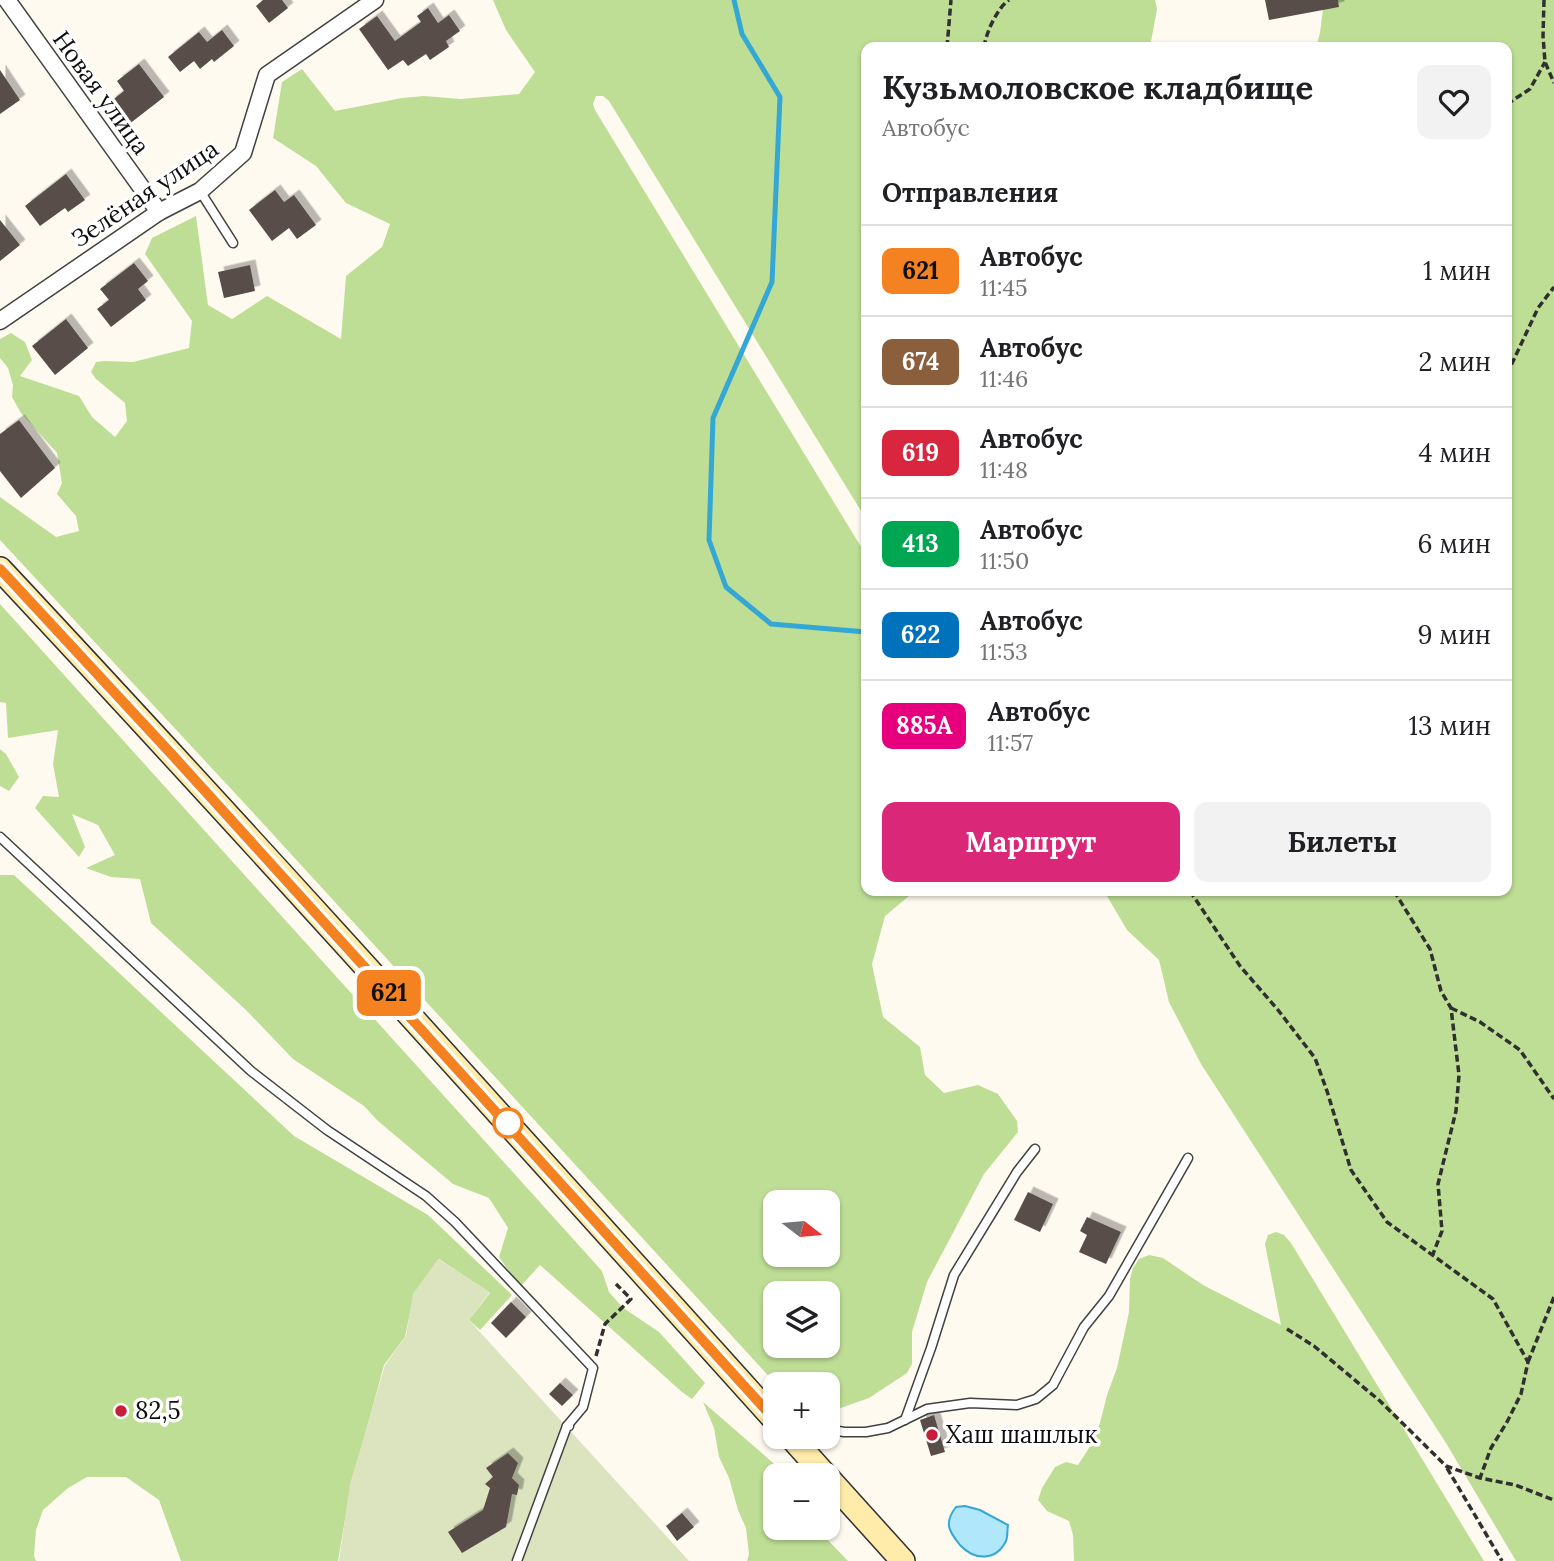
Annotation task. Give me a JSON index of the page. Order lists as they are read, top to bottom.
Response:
{
  "streets": {
    "street": ["Новая улица", "Зелёная улица"]
  },
  "crossings": [
    ["Новая улица", "Зелёная улица"]
  ],
  "places": ["82,5", "Хаш шашлык"],
  "lines": ["bus line 621"],
  "north": "right",
  "page": {
    "on_map": "621",
    "heading": [
      ["Кузьмоловское кладбище", "Автобус"],
      "Отправления"
    ],
    "list": [
      {
        "mark": "621",
        "name": "Автобус",
        "note": "11:45",
        "value": "1 мин"
      },
      {
        "mark": "674",
        "name": "Автобус",
        "note": "11:46",
        "value": "2 мин"
      },
      {
        "mark": "619",
        "name": "Автобус",
        "note": "11:48",
        "value": "4 мин"
      },
      {
        "mark": "413",
        "name": "Автобус",
        "note": "11:50",
        "value": "6 мин"
      },
      {
        "mark": "622",
        "name": "Автобус",
        "note": "11:53",
        "value": "9 мин"
      },
      {
        "mark": "885А",
        "name": "Автобус",
        "note": "11:57",
        "value": "13 мин"
      }
    ],
    "buttons": ["Маршрут", "Билеты"],
    "map_buttons": ["+", "−"]
  }
}
